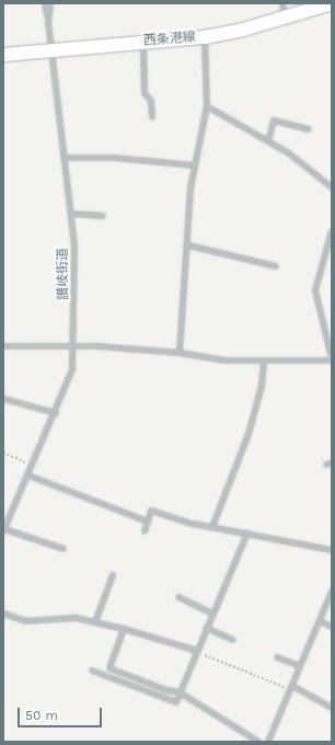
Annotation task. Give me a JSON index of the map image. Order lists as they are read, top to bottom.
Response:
{
  "streets": {
    "main road": ["西条港線"],
    "street": ["讃岐街道"]
  },
  "crossings": [
    ["西条港線", "讃岐街道"]
  ],
  "scale_bar": "50 m"
}
